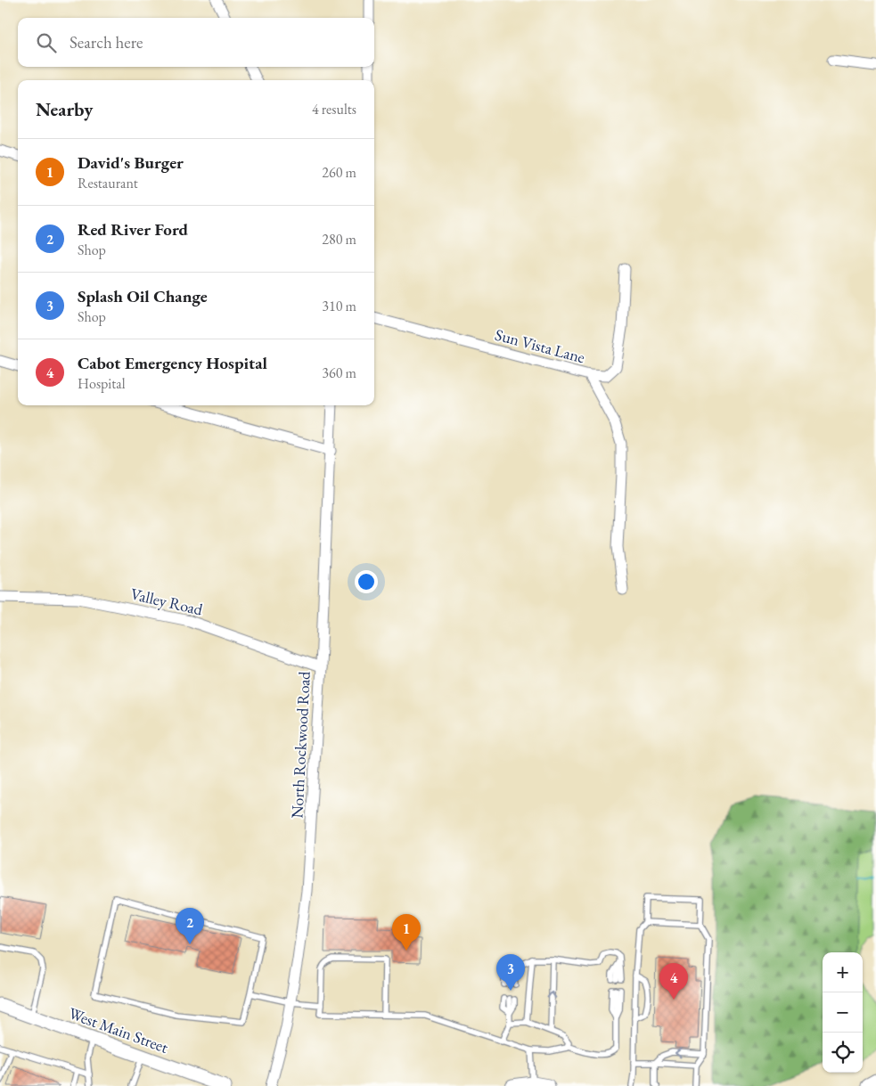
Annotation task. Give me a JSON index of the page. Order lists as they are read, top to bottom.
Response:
{
  "streets": {
    "main road": ["West Main Street"],
    "street": ["Sun Vista Lane", "Valley Road", "North Rockwood Road"]
  },
  "crossings": [
    ["Valley Road", "North Rockwood Road"]
  ],
  "page": {
    "search": "Search here",
    "heading": ["Nearby", "4 results"],
    "list": [
      {
        "mark": "1",
        "name": "David's Burger",
        "note": "Restaurant",
        "value": "260 m"
      },
      {
        "mark": "2",
        "name": "Red River Ford",
        "note": "Shop",
        "value": "280 m"
      },
      {
        "mark": "3",
        "name": "Splash Oil Change",
        "note": "Shop",
        "value": "310 m"
      },
      {
        "mark": "4",
        "name": "Cabot Emergency Hospital",
        "note": "Hospital",
        "value": "360 m"
      }
    ],
    "pins": [
      "2",
      "1",
      "3",
      "4"
    ],
    "map_buttons": ["+", "−"]
  }
}
